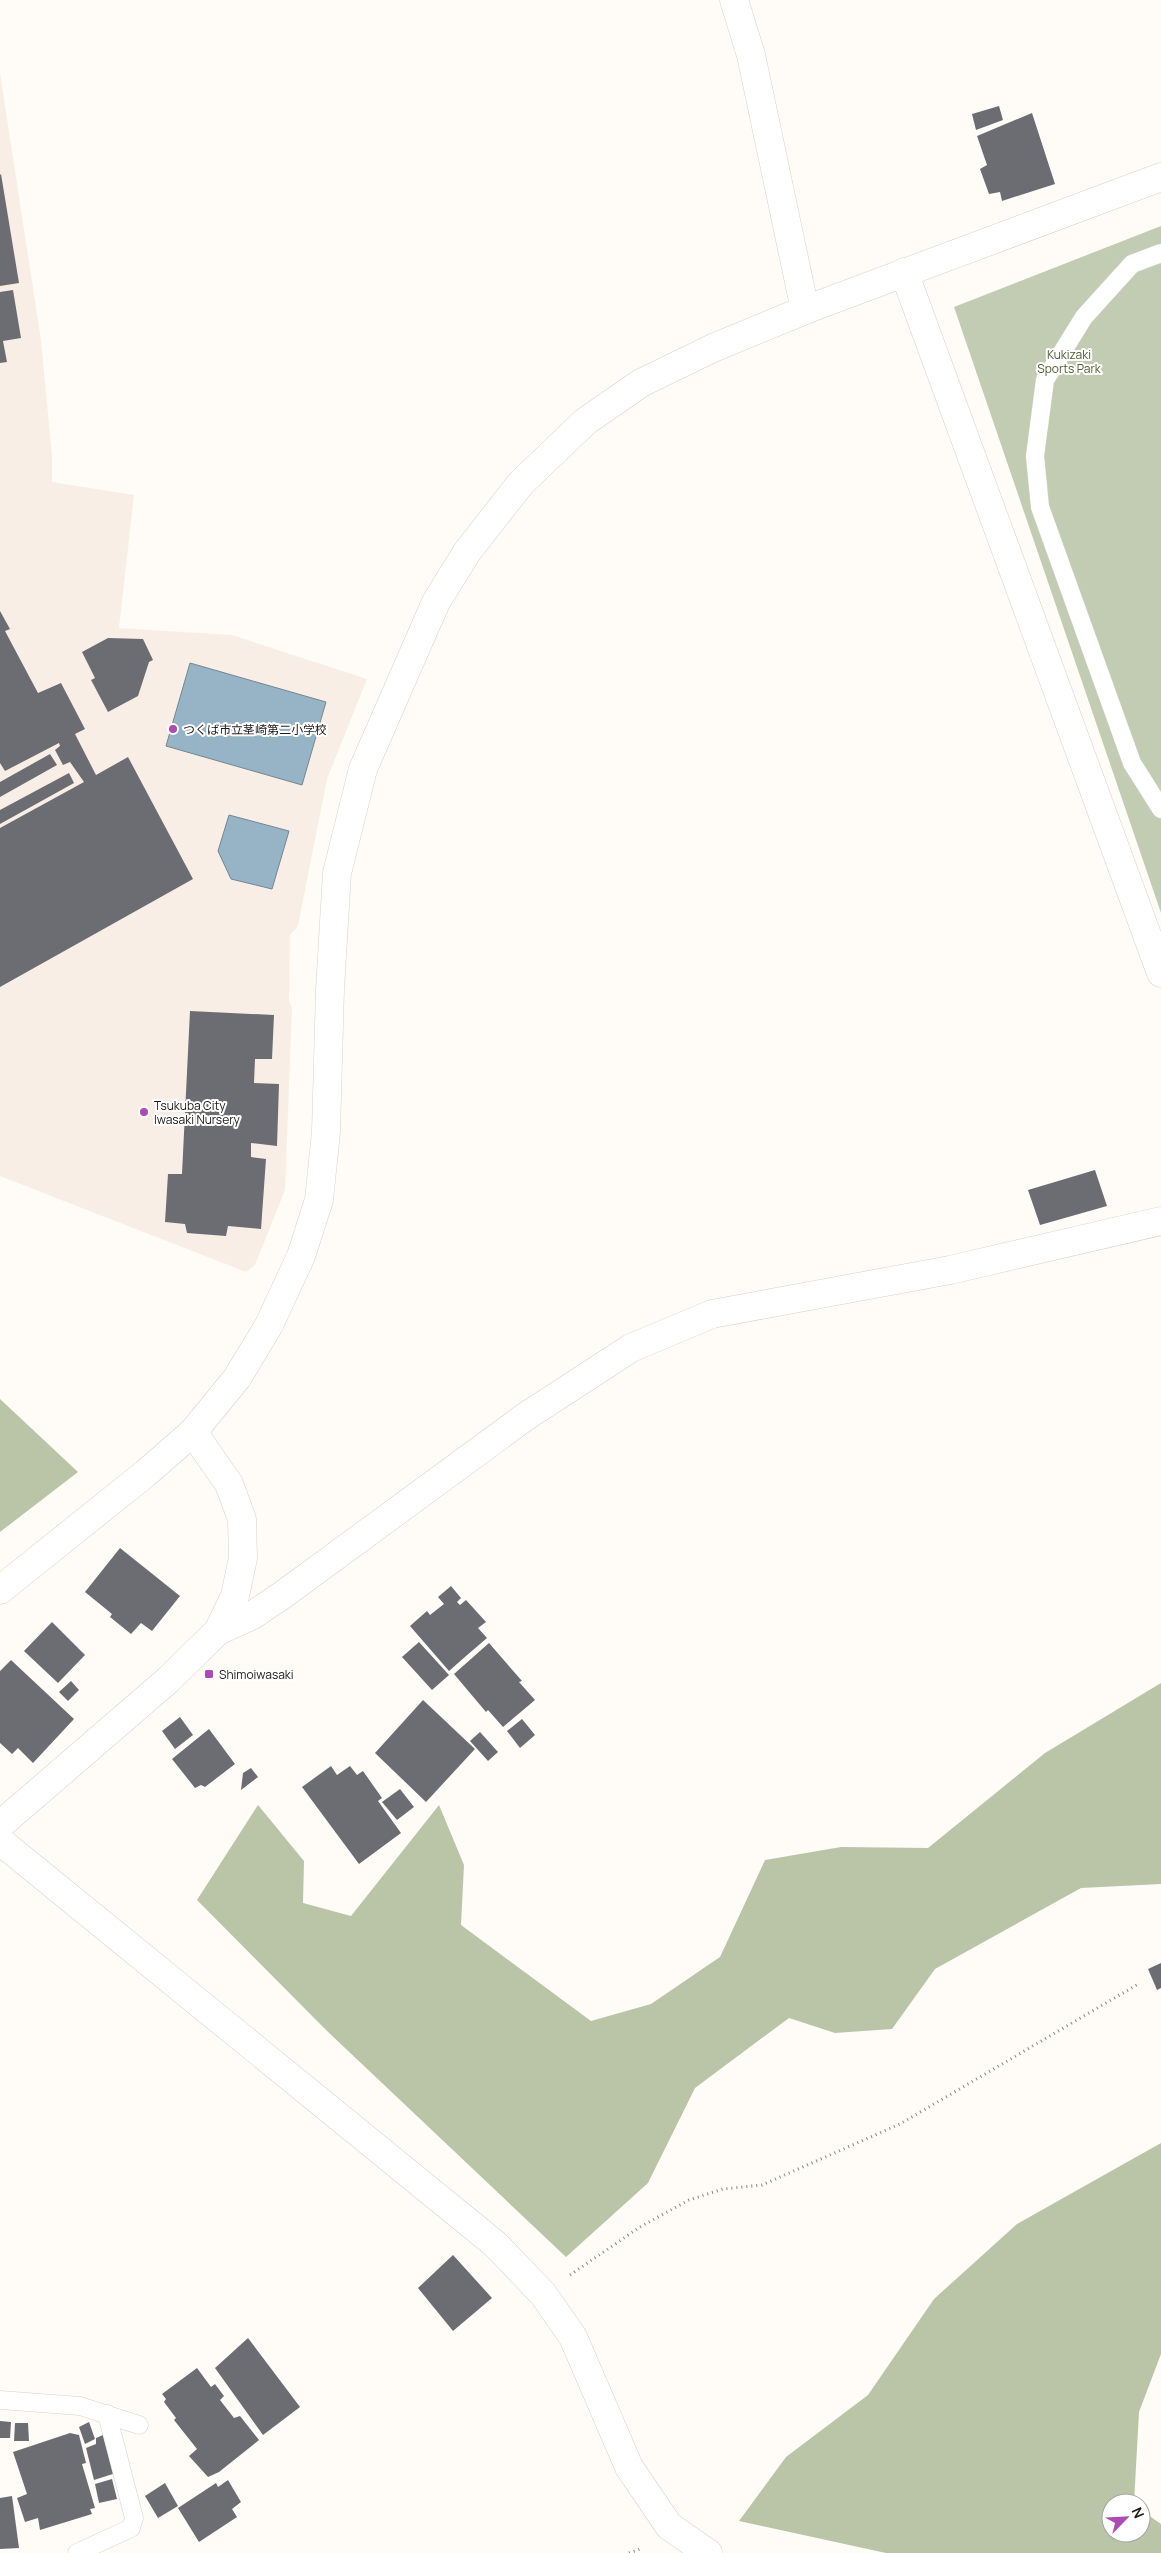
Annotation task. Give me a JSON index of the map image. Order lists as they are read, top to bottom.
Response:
{
  "parks": ["Kukizaki Sports Park"],
  "places": {
    "other": ["つくば市立茎崎第二小学校", "Tsukuba City Iwasaki Nursery"],
    "transit": ["Shimoiwasaki"]
  },
  "north": "top right"
}
